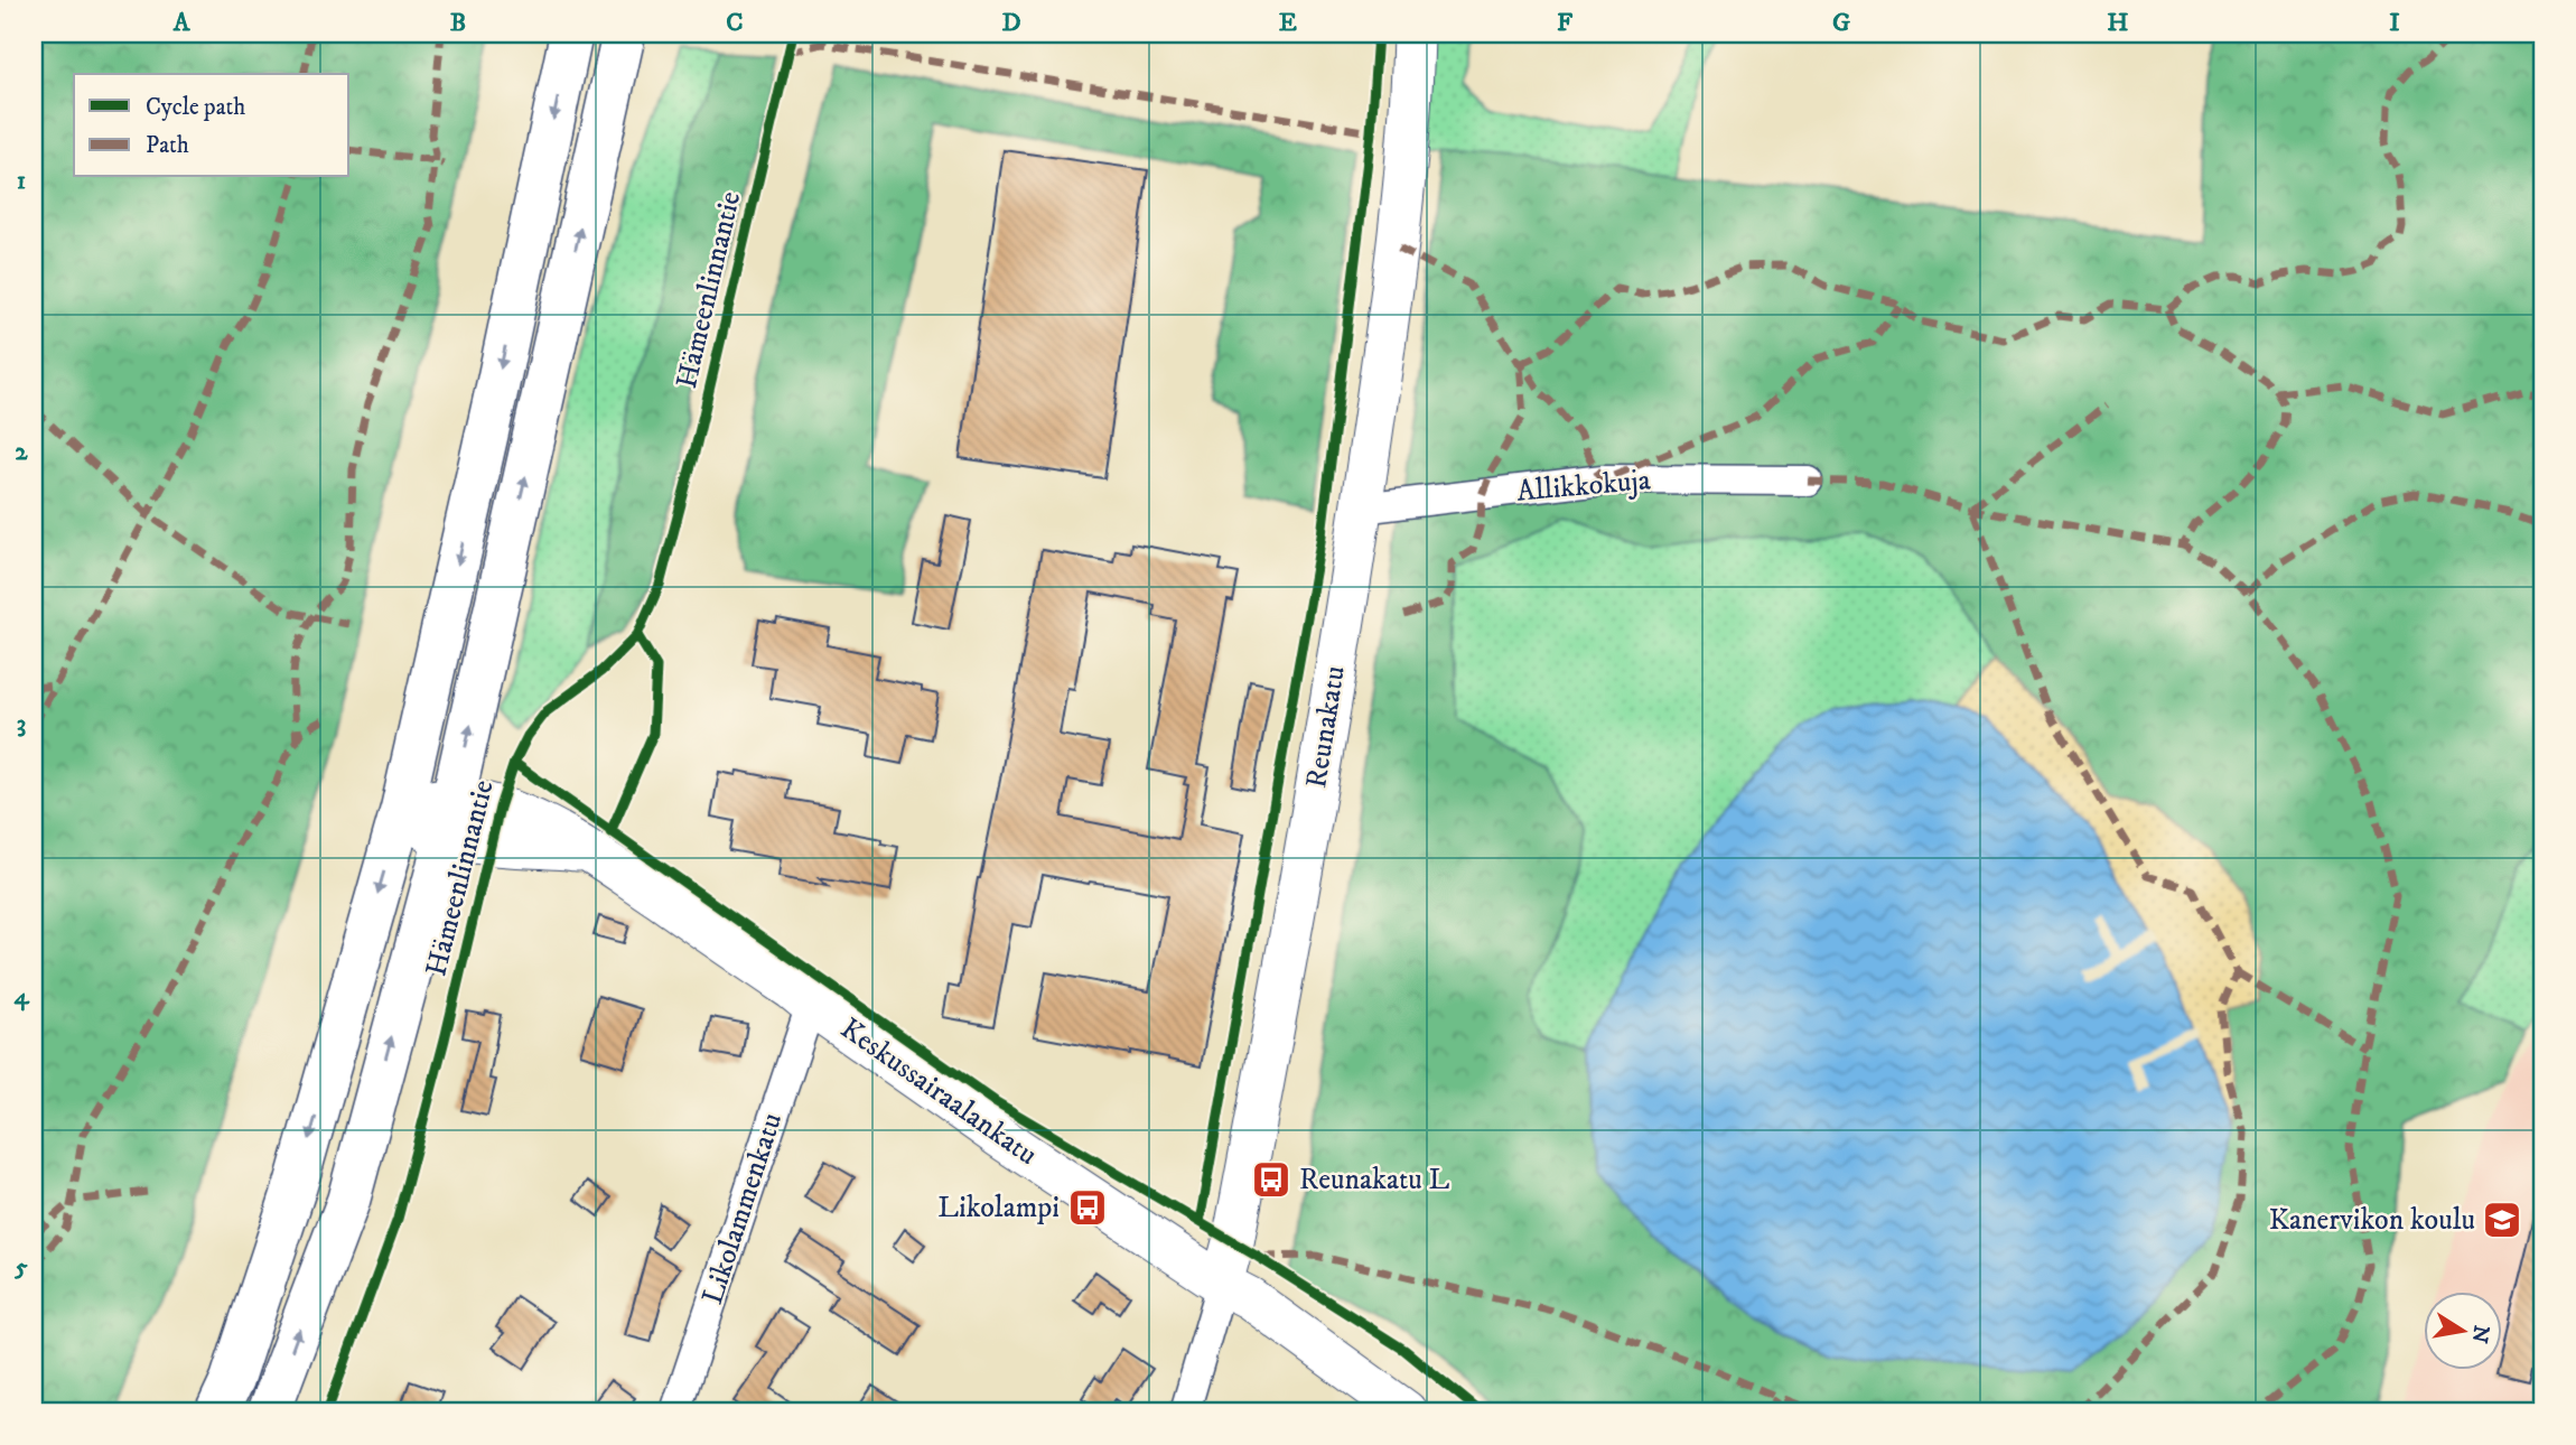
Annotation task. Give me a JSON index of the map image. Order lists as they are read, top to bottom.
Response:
{
  "streets": {
    "main road": ["Hämeenlinnantie"],
    "street": [
      "Allikkokuja",
      "Reunakatu",
      "Keskussairaalankatu",
      "Likolammenkatu"
    ]
  },
  "crossings": [
    ["Hämeenlinnantie", "Keskussairaalankatu"],
    ["Allikkokuja", "Reunakatu"],
    ["Reunakatu", "Keskussairaalankatu"],
    ["Keskussairaalankatu", "Likolammenkatu"]
  ],
  "places": {
    "bus stop": ["Reunakatu L", "Likolampi"],
    "school or university": ["Kanervikon koulu"]
  },
  "legend": ["Cycle path", "Path"],
  "north": "right",
  "grid": {
    "columns": [
      "A",
      "B",
      "C",
      "D",
      "E",
      "F",
      "G",
      "H",
      "I"
    ],
    "rows": [
      "1",
      "2",
      "3",
      "4",
      "5"
    ]
  }
}
